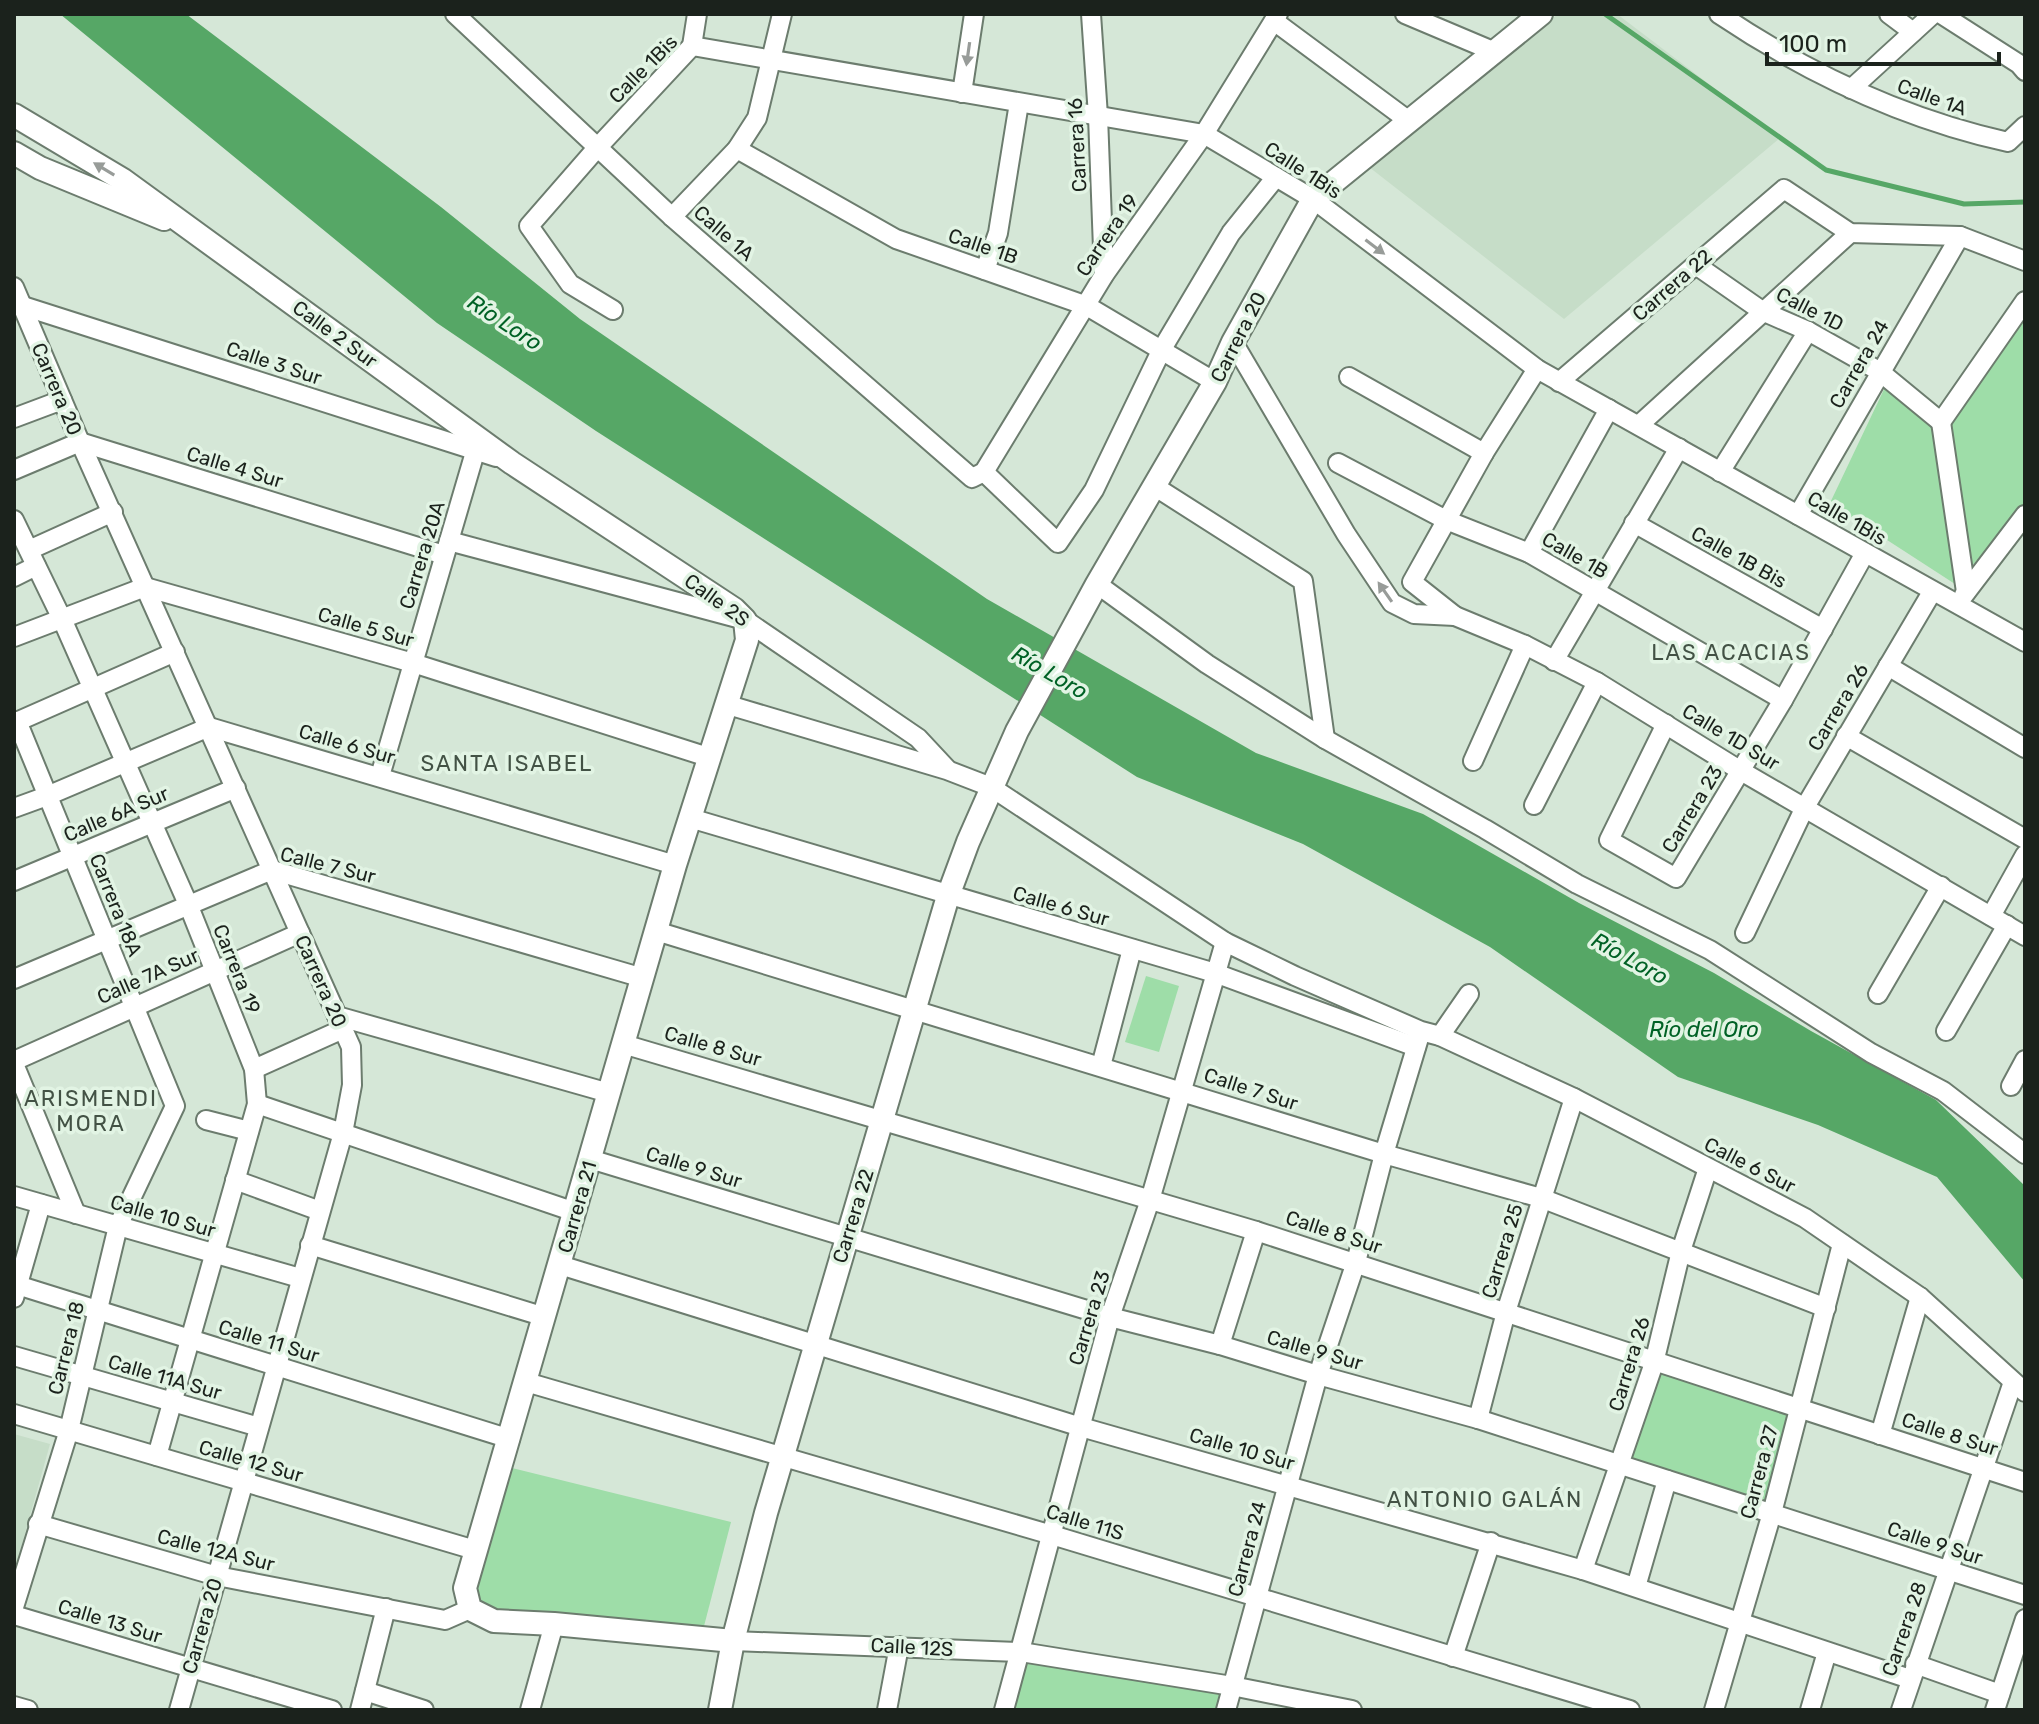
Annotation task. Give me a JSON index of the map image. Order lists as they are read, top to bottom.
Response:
{
  "streets": {
    "street": [
      "Calle 1Bis",
      "Calle 1A",
      "Carrera 16",
      "Carrera 19",
      "Calle 1B",
      "Carrera 22",
      "Calle 1D",
      "Calle 2 Sur",
      "Carrera 20",
      "Calle 3 Sur",
      "Carrera 24",
      "Calle 4 Sur",
      "Carrera 20A",
      "Calle 1B Bis",
      "Calle 2S",
      "Calle 5 Sur",
      "Carrera 26",
      "Calle 1D Sur",
      "Calle 6 Sur",
      "Carrera 23",
      "Calle 6A Sur",
      "Calle 7 Sur",
      "Carrera 18A",
      "Calle 7A Sur",
      "Calle 8 Sur",
      "Calle 9 Sur",
      "Carrera 21",
      "Calle 10 Sur",
      "Carrera 25",
      "Calle 11 Sur",
      "Carrera 18",
      "Calle 11A Sur",
      "Calle 12 Sur",
      "Carrera 27",
      "Calle 11S",
      "Calle 12A Sur",
      "Calle 13 Sur",
      "Carrera 28",
      "Calle 12S"
    ]
  },
  "crossings": [
    ["Calle 1Bis", "Calle 1A"],
    ["Calle 1Bis", "Carrera 16"],
    ["Calle 1Bis", "Carrera 19"],
    ["Calle 1Bis", "Carrera 22"],
    ["Calle 1Bis", "Carrera 20"],
    ["Calle 1Bis", "Carrera 24"],
    ["Calle 1Bis", "Carrera 26"],
    ["Calle 1Bis", "Carrera 23"],
    ["Calle 1A", "Carrera 19"],
    ["Calle 1A", "Calle 1B"],
    ["Carrera 16", "Carrera 19"],
    ["Carrera 19", "Calle 1B"],
    ["Carrera 19", "Calle 6A Sur"],
    ["Carrera 19", "Calle 7 Sur"],
    ["Carrera 19", "Calle 7A Sur"],
    ["Carrera 19", "Calle 10 Sur"],
    ["Carrera 19", "Calle 11 Sur"],
    ["Carrera 19", "Calle 11A Sur"],
    ["Carrera 19", "Calle 12 Sur"],
    ["Calle 1B", "Carrera 20"],
    ["Calle 1B", "Calle 1D Sur"],
    ["Calle 1B", "Carrera 23"],
    ["Carrera 22", "Calle 1D"],
    ["Carrera 22", "Carrera 20"],
    ["Carrera 22", "Calle 6 Sur"],
    ["Carrera 22", "Calle 7 Sur"],
    ["Carrera 22", "Calle 8 Sur"],
    ["Carrera 22", "Calle 9 Sur"],
    ["Carrera 22", "Calle 10 Sur"],
    ["Carrera 22", "Calle 11S"],
    ["Carrera 22", "Calle 12S"],
    ["Calle 1D", "Carrera 24"],
    ["Calle 2 Sur", "Calle 3 Sur"],
    ["Calle 2 Sur", "Carrera 20A"],
    ["Calle 2 Sur", "Calle 2S"],
    ["Carrera 20", "Calle 3 Sur"],
    ["Carrera 20", "Calle 4 Sur"],
    ["Carrera 20", "Calle 5 Sur"],
    ["Carrera 20", "Calle 6 Sur"],
    ["Carrera 20", "Calle 6A Sur"],
    ["Carrera 20", "Calle 7 Sur"],
    ["Carrera 20", "Calle 7A Sur"],
    ["Carrera 20", "Calle 10 Sur"],
    ["Carrera 20", "Calle 11 Sur"],
    ["Carrera 20", "Calle 11A Sur"],
    ["Carrera 20", "Calle 12 Sur"],
    ["Carrera 20", "Calle 12A Sur"],
    ["Carrera 20", "Calle 13 Sur"],
    ["Calle 3 Sur", "Carrera 20A"],
    ["Calle 3 Sur", "Calle 2S"],
    ["Carrera 24", "Calle 6 Sur"],
    ["Carrera 24", "Calle 7 Sur"],
    ["Carrera 24", "Calle 8 Sur"],
    ["Carrera 24", "Calle 9 Sur"],
    ["Carrera 24", "Calle 10 Sur"],
    ["Carrera 24", "Calle 11S"],
    ["Carrera 24", "Calle 12S"],
    ["Calle 4 Sur", "Carrera 20A"],
    ["Calle 4 Sur", "Calle 2S"],
    ["Calle 4 Sur", "Carrera 21"],
    ["Carrera 20A", "Calle 2S"],
    ["Carrera 20A", "Calle 5 Sur"],
    ["Carrera 20A", "Calle 6 Sur"],
    ["Calle 1B Bis", "Carrera 23"],
    ["Calle 2S", "Carrera 21"],
    ["Calle 5 Sur", "Carrera 21"],
    ["Carrera 26", "Calle 1D Sur"],
    ["Carrera 26", "Calle 6 Sur"],
    ["Carrera 26", "Calle 7 Sur"],
    ["Carrera 26", "Calle 8 Sur"],
    ["Carrera 26", "Calle 9 Sur"],
    ["Carrera 26", "Calle 10 Sur"],
    ["Calle 1D Sur", "Carrera 23"],
    ["Calle 6 Sur", "Carrera 23"],
    ["Calle 6 Sur", "Carrera 21"],
    ["Calle 6 Sur", "Carrera 25"],
    ["Calle 6 Sur", "Carrera 27"],
    ["Calle 6 Sur", "Carrera 28"],
    ["Carrera 23", "Calle 7 Sur"],
    ["Carrera 23", "Calle 8 Sur"],
    ["Carrera 23", "Calle 9 Sur"],
    ["Carrera 23", "Calle 10 Sur"],
    ["Carrera 23", "Calle 11S"],
    ["Carrera 23", "Calle 12S"],
    ["Calle 6A Sur", "Carrera 18A"],
    ["Calle 7 Sur", "Carrera 18A"],
    ["Calle 7 Sur", "Carrera 21"],
    ["Calle 7 Sur", "Carrera 25"],
    ["Calle 7 Sur", "Carrera 27"],
    ["Carrera 18A", "Calle 7A Sur"],
    ["Carrera 18A", "Carrera 18"],
    ["Calle 8 Sur", "Carrera 21"],
    ["Calle 8 Sur", "Carrera 25"],
    ["Calle 8 Sur", "Carrera 27"],
    ["Calle 8 Sur", "Carrera 28"],
    ["Calle 9 Sur", "Carrera 21"],
    ["Calle 9 Sur", "Carrera 25"],
    ["Calle 9 Sur", "Carrera 27"],
    ["Calle 9 Sur", "Carrera 28"],
    ["Carrera 21", "Calle 10 Sur"],
    ["Carrera 21", "Calle 11 Sur"],
    ["Carrera 21", "Calle 12 Sur"],
    ["Carrera 21", "Calle 11S"],
    ["Carrera 21", "Calle 12S"],
    ["Calle 10 Sur", "Carrera 18"],
    ["Calle 10 Sur", "Carrera 27"],
    ["Calle 10 Sur", "Carrera 28"],
    ["Calle 11 Sur", "Carrera 18"],
    ["Carrera 18", "Calle 11A Sur"],
    ["Carrera 18", "Calle 12 Sur"],
    ["Carrera 18", "Calle 12A Sur"]
  ],
  "districts": [
    "LAS ACACIAS",
    "SANTA ISABEL",
    "ARISMENDI MORA",
    "ANTONIO GALÁN"
  ],
  "water": ["Río Loro", "Río del Oro"],
  "scale_bar": "100 m"
}
